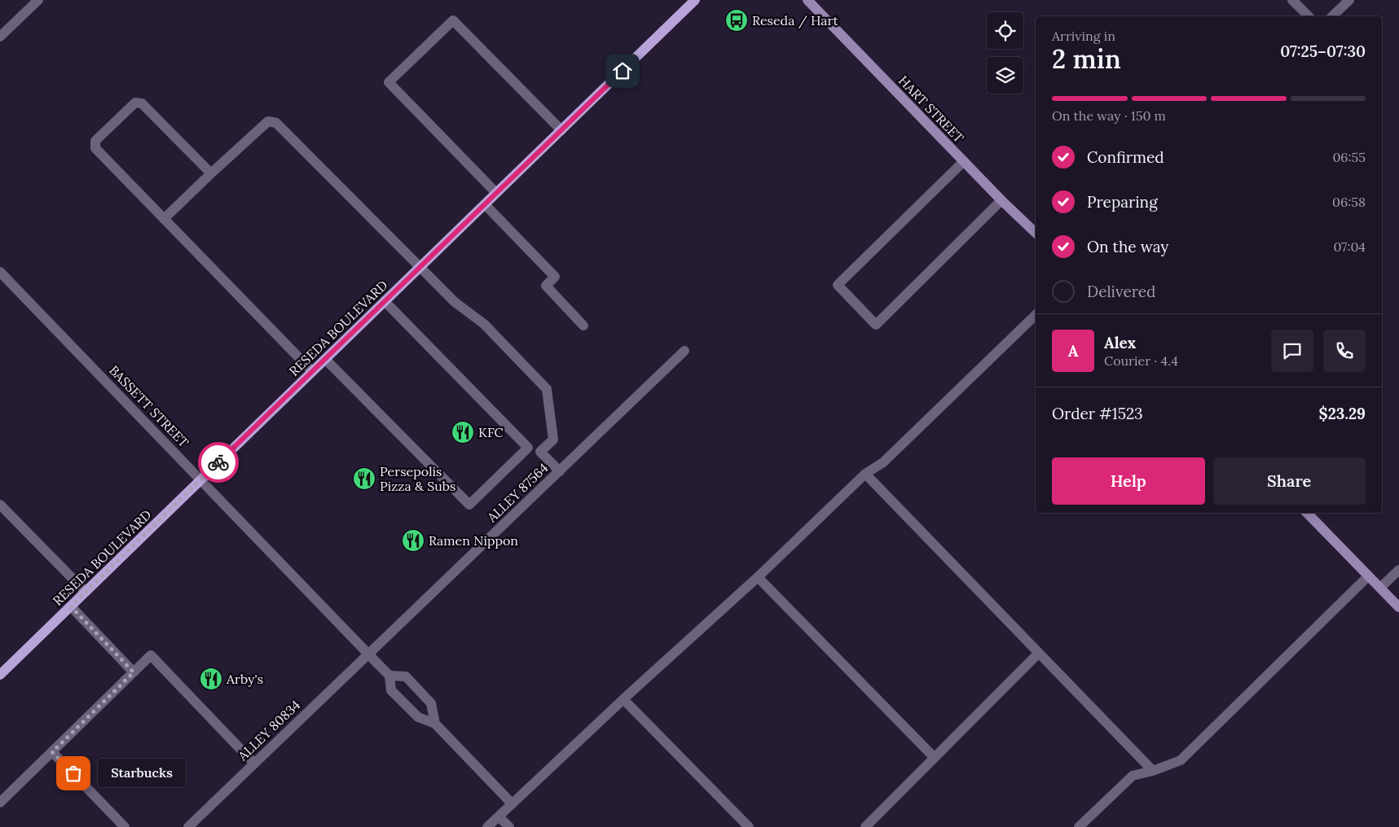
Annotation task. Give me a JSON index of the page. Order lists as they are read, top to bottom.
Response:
{
  "streets": {
    "main road": ["RESEDA BOULEVARD"],
    "street": [
      "HART STREET",
      "BASSETT STREET",
      "ALLEY 87564",
      "ALLEY 80834"
    ]
  },
  "crossings": [
    ["RESEDA BOULEVARD", "BASSETT STREET"],
    ["BASSETT STREET", "ALLEY 87564"],
    ["BASSETT STREET", "ALLEY 80834"],
    ["ALLEY 87564", "ALLEY 80834"]
  ],
  "places": {
    "bus stop": ["Reseda / Hart"],
    "restaurant": [
      "KFC",
      "Persepolis Pizza & Subs",
      "Ramen Nippon",
      "Arby's"
    ],
    "other": ["Starbucks"]
  },
  "page": {
    "heading": ["2 min", "Arriving in", "07:25–07:30"],
    "panel": [
      "Alex",
      "Courier · 4.4",
      "Order #1523",
      "$23.29"
    ],
    "bar": "On the way · 150 m",
    "list": [
      ["Confirmed", "06:55"],
      ["Preparing", "06:58"],
      ["On the way", "07:04"],
      "Delivered"
    ],
    "round": "A",
    "buttons": ["Help", "Share"],
    "bubble": "Starbucks"
  }
}
